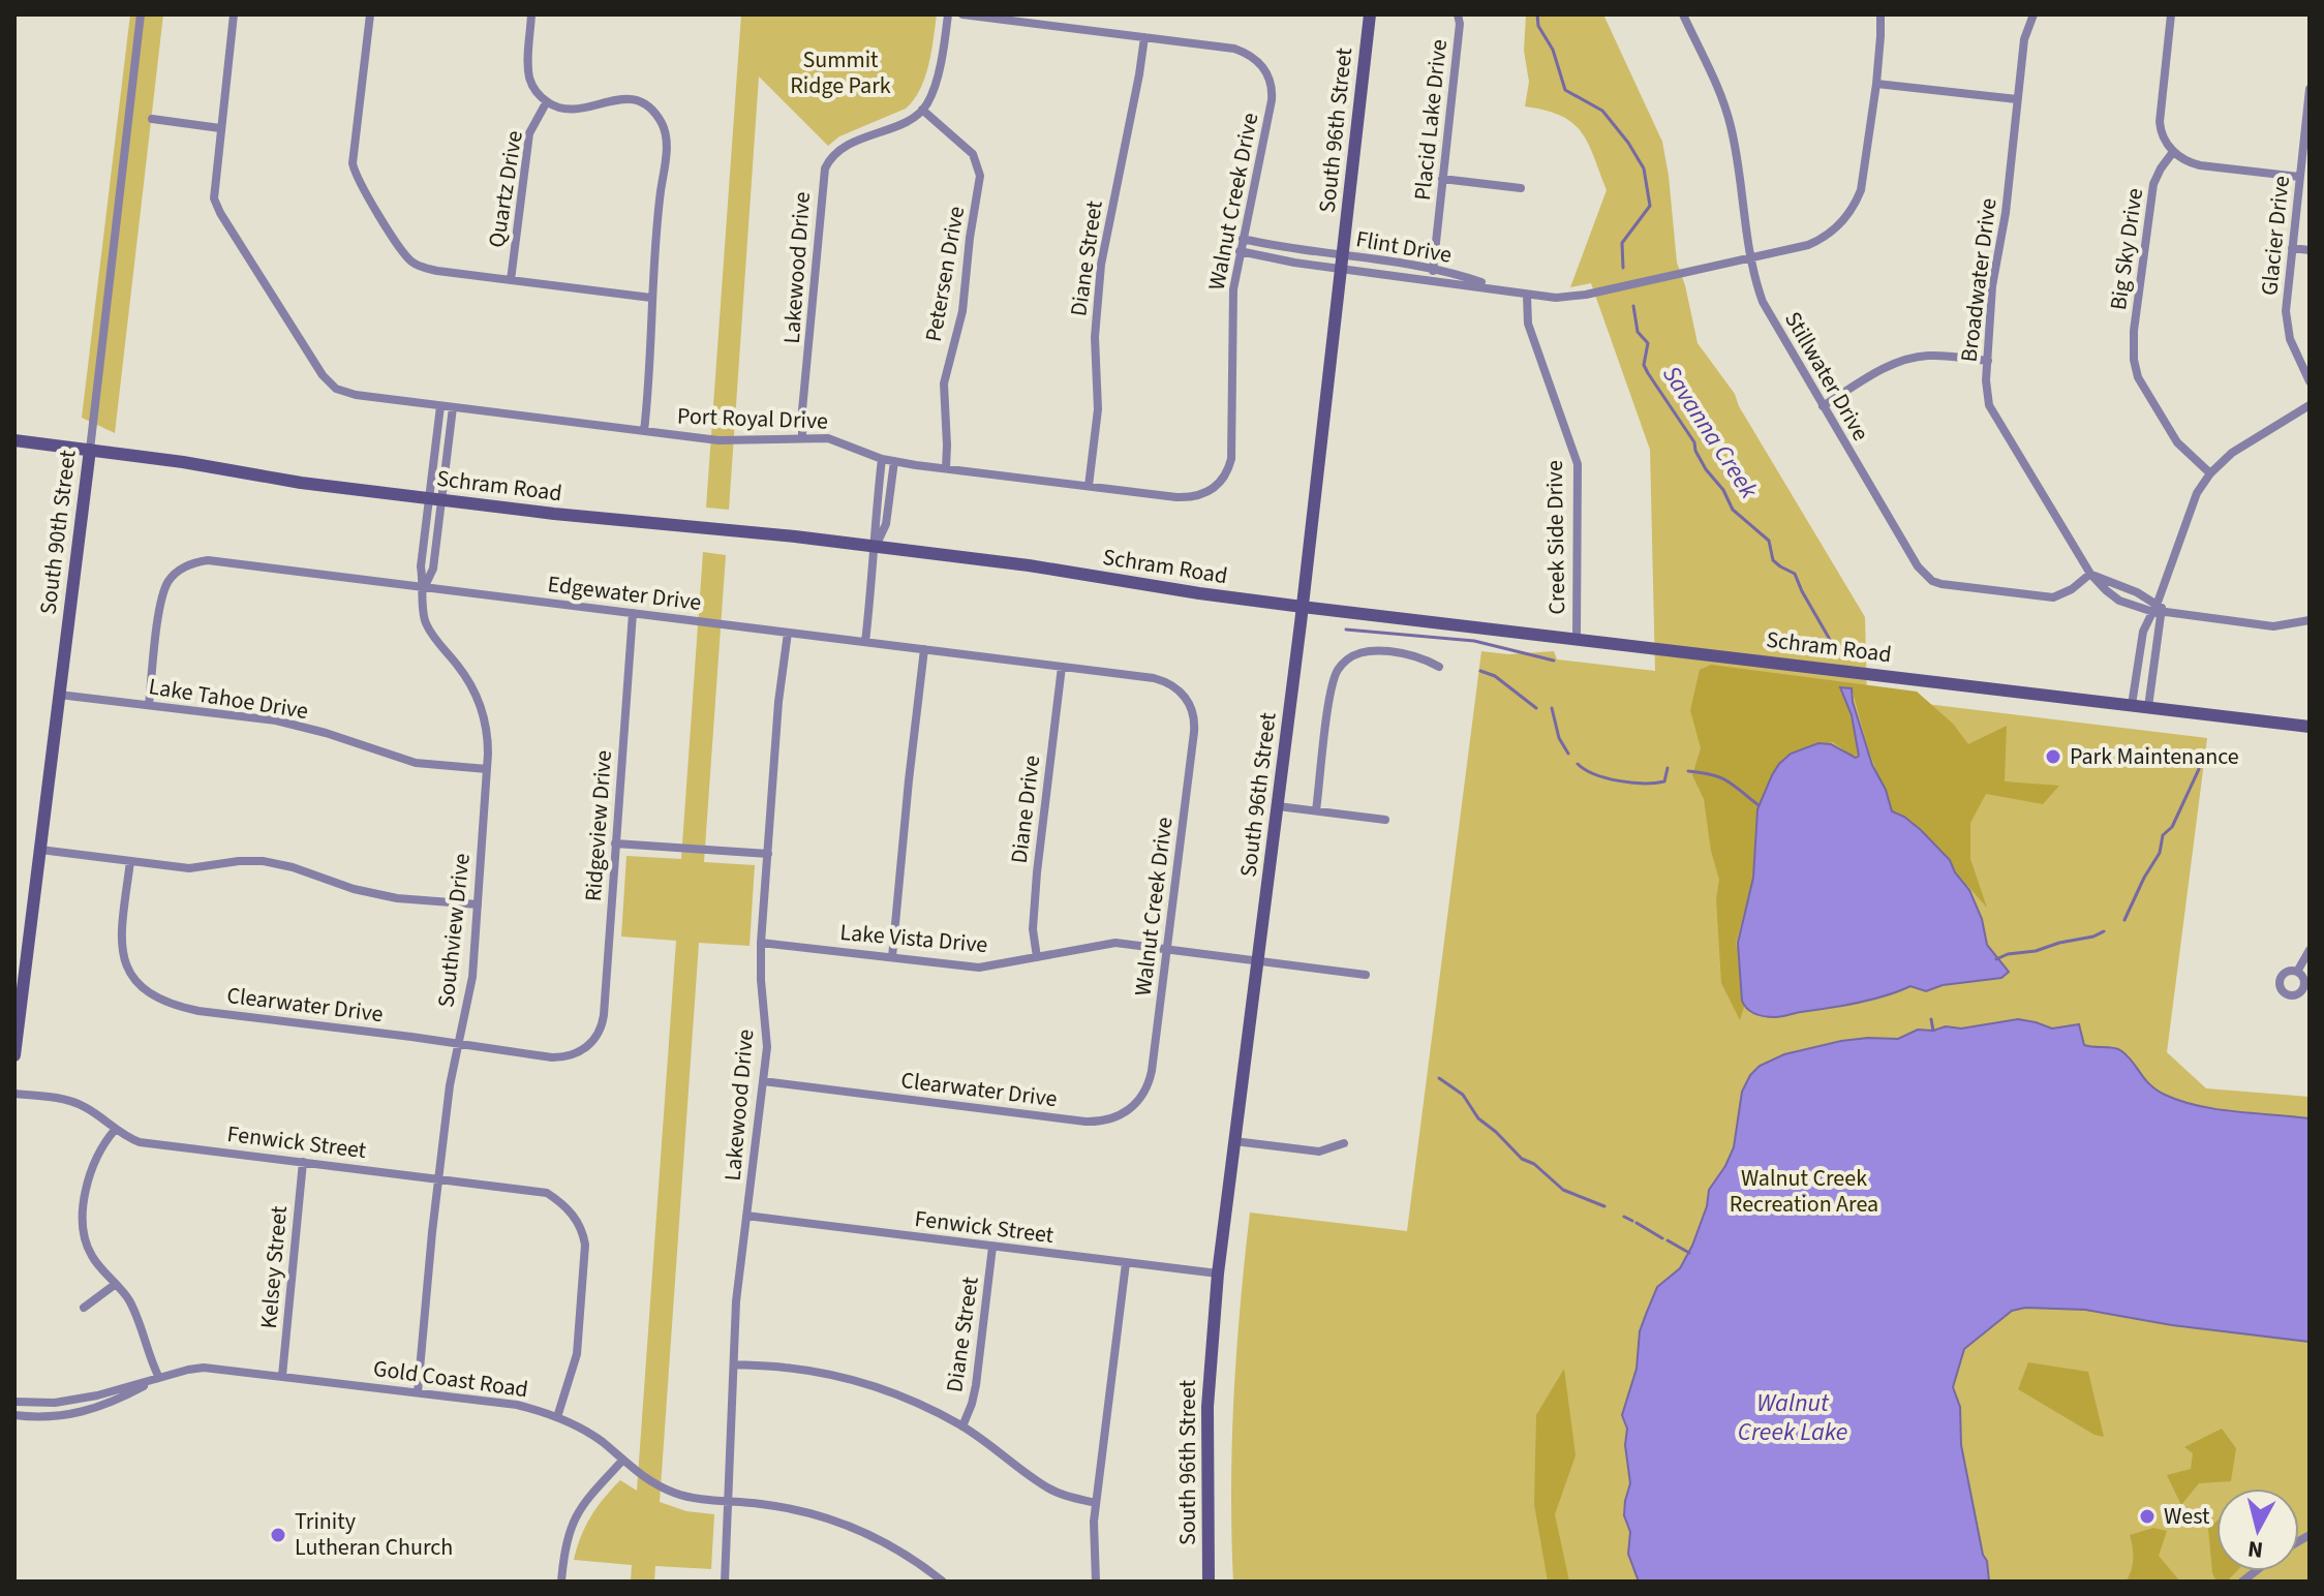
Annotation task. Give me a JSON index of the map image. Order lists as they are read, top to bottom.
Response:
{
  "streets": {
    "main road": ["South 96th Street", "Schram Road", "South 90th Street"],
    "street": [
      "Placid Lake Drive",
      "Quartz Drive",
      "Walnut Creek Drive",
      "Glacier Drive",
      "Flint Drive",
      "Big Sky Drive",
      "Diane Street",
      "Lakewood Drive",
      "Petersen Drive",
      "Broadwater Drive",
      "Stillwater Drive",
      "Port Royal Drive",
      "Creek Side Drive",
      "Edgewater Drive",
      "Lake Tahoe Drive",
      "Diane Drive",
      "Ridgeview Drive",
      "Southview Drive",
      "Lake Vista Drive",
      "Clearwater Drive",
      "Fenwick Street",
      "Kelsey Street",
      "Gold Coast Road"
    ]
  },
  "crossings": [
    ["Placid Lake Drive", "Flint Drive"],
    ["South 96th Street", "Flint Drive"],
    ["South 96th Street", "Schram Road"],
    ["South 96th Street", "Lake Vista Drive"],
    ["South 96th Street", "Fenwick Street"],
    ["Walnut Creek Drive", "Flint Drive"],
    ["Walnut Creek Drive", "Diane Street"],
    ["Walnut Creek Drive", "Port Royal Drive"],
    ["Walnut Creek Drive", "Edgewater Drive"],
    ["Walnut Creek Drive", "Lake Vista Drive"],
    ["Walnut Creek Drive", "Clearwater Drive"],
    ["Flint Drive", "Stillwater Drive"],
    ["Flint Drive", "Creek Side Drive"],
    ["Diane Street", "Port Royal Drive"],
    ["Diane Street", "Fenwick Street"],
    ["Lakewood Drive", "Petersen Drive"],
    ["Lakewood Drive", "Port Royal Drive"],
    ["Lakewood Drive", "Edgewater Drive"],
    ["Lakewood Drive", "Lake Vista Drive"],
    ["Lakewood Drive", "Clearwater Drive"],
    ["Lakewood Drive", "Fenwick Street"],
    ["Lakewood Drive", "Gold Coast Road"],
    ["Petersen Drive", "Port Royal Drive"],
    ["Broadwater Drive", "Stillwater Drive"],
    ["Port Royal Drive", "Southview Drive"],
    ["Schram Road", "South 90th Street"],
    ["Schram Road", "Creek Side Drive"],
    ["Schram Road", "Southview Drive"],
    ["South 90th Street", "Lake Tahoe Drive"],
    ["Edgewater Drive", "Lake Tahoe Drive"],
    ["Edgewater Drive", "Diane Drive"],
    ["Edgewater Drive", "Ridgeview Drive"],
    ["Edgewater Drive", "Southview Drive"],
    ["Lake Tahoe Drive", "Southview Drive"],
    ["Diane Drive", "Lake Vista Drive"],
    ["Ridgeview Drive", "Clearwater Drive"],
    ["Southview Drive", "Clearwater Drive"],
    ["Southview Drive", "Fenwick Street"],
    ["Southview Drive", "Gold Coast Road"],
    ["Fenwick Street", "Kelsey Street"],
    ["Fenwick Street", "Gold Coast Road"],
    ["Kelsey Street", "Gold Coast Road"]
  ],
  "water": ["Savanna Creek", "Walnut Creek Lake"],
  "parks": ["Summit Ridge Park", "Walnut Creek Recreation Area"],
  "places": ["Park Maintenance", "West", "Trinity Lutheran Church"],
  "north": "bottom"
}
